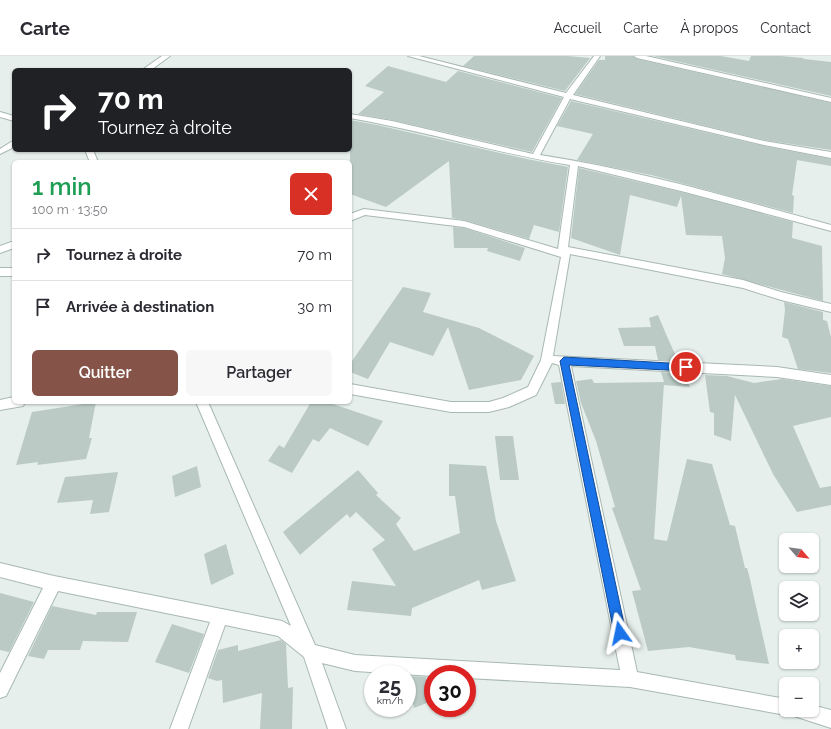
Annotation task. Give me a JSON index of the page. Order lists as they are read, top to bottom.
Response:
{
  "north": "bottom right",
  "page": {
    "header": "Carte",
    "nav": [
      "Accueil",
      "Carte",
      "À propos",
      "Contact"
    ],
    "turn": ["70 m", "Tournez à droite"],
    "heading": ["1 min", "100 m · 13:50"],
    "list": [
      {
        "name": "Tournez à droite",
        "value": "70 m"
      },
      {
        "name": "Arrivée à destination",
        "value": "30 m"
      }
    ],
    "buttons": ["Quitter", "Partager"],
    "map_buttons": ["+", "−"],
    "speed": "25 km/h",
    "limit": "30"
  }
}
